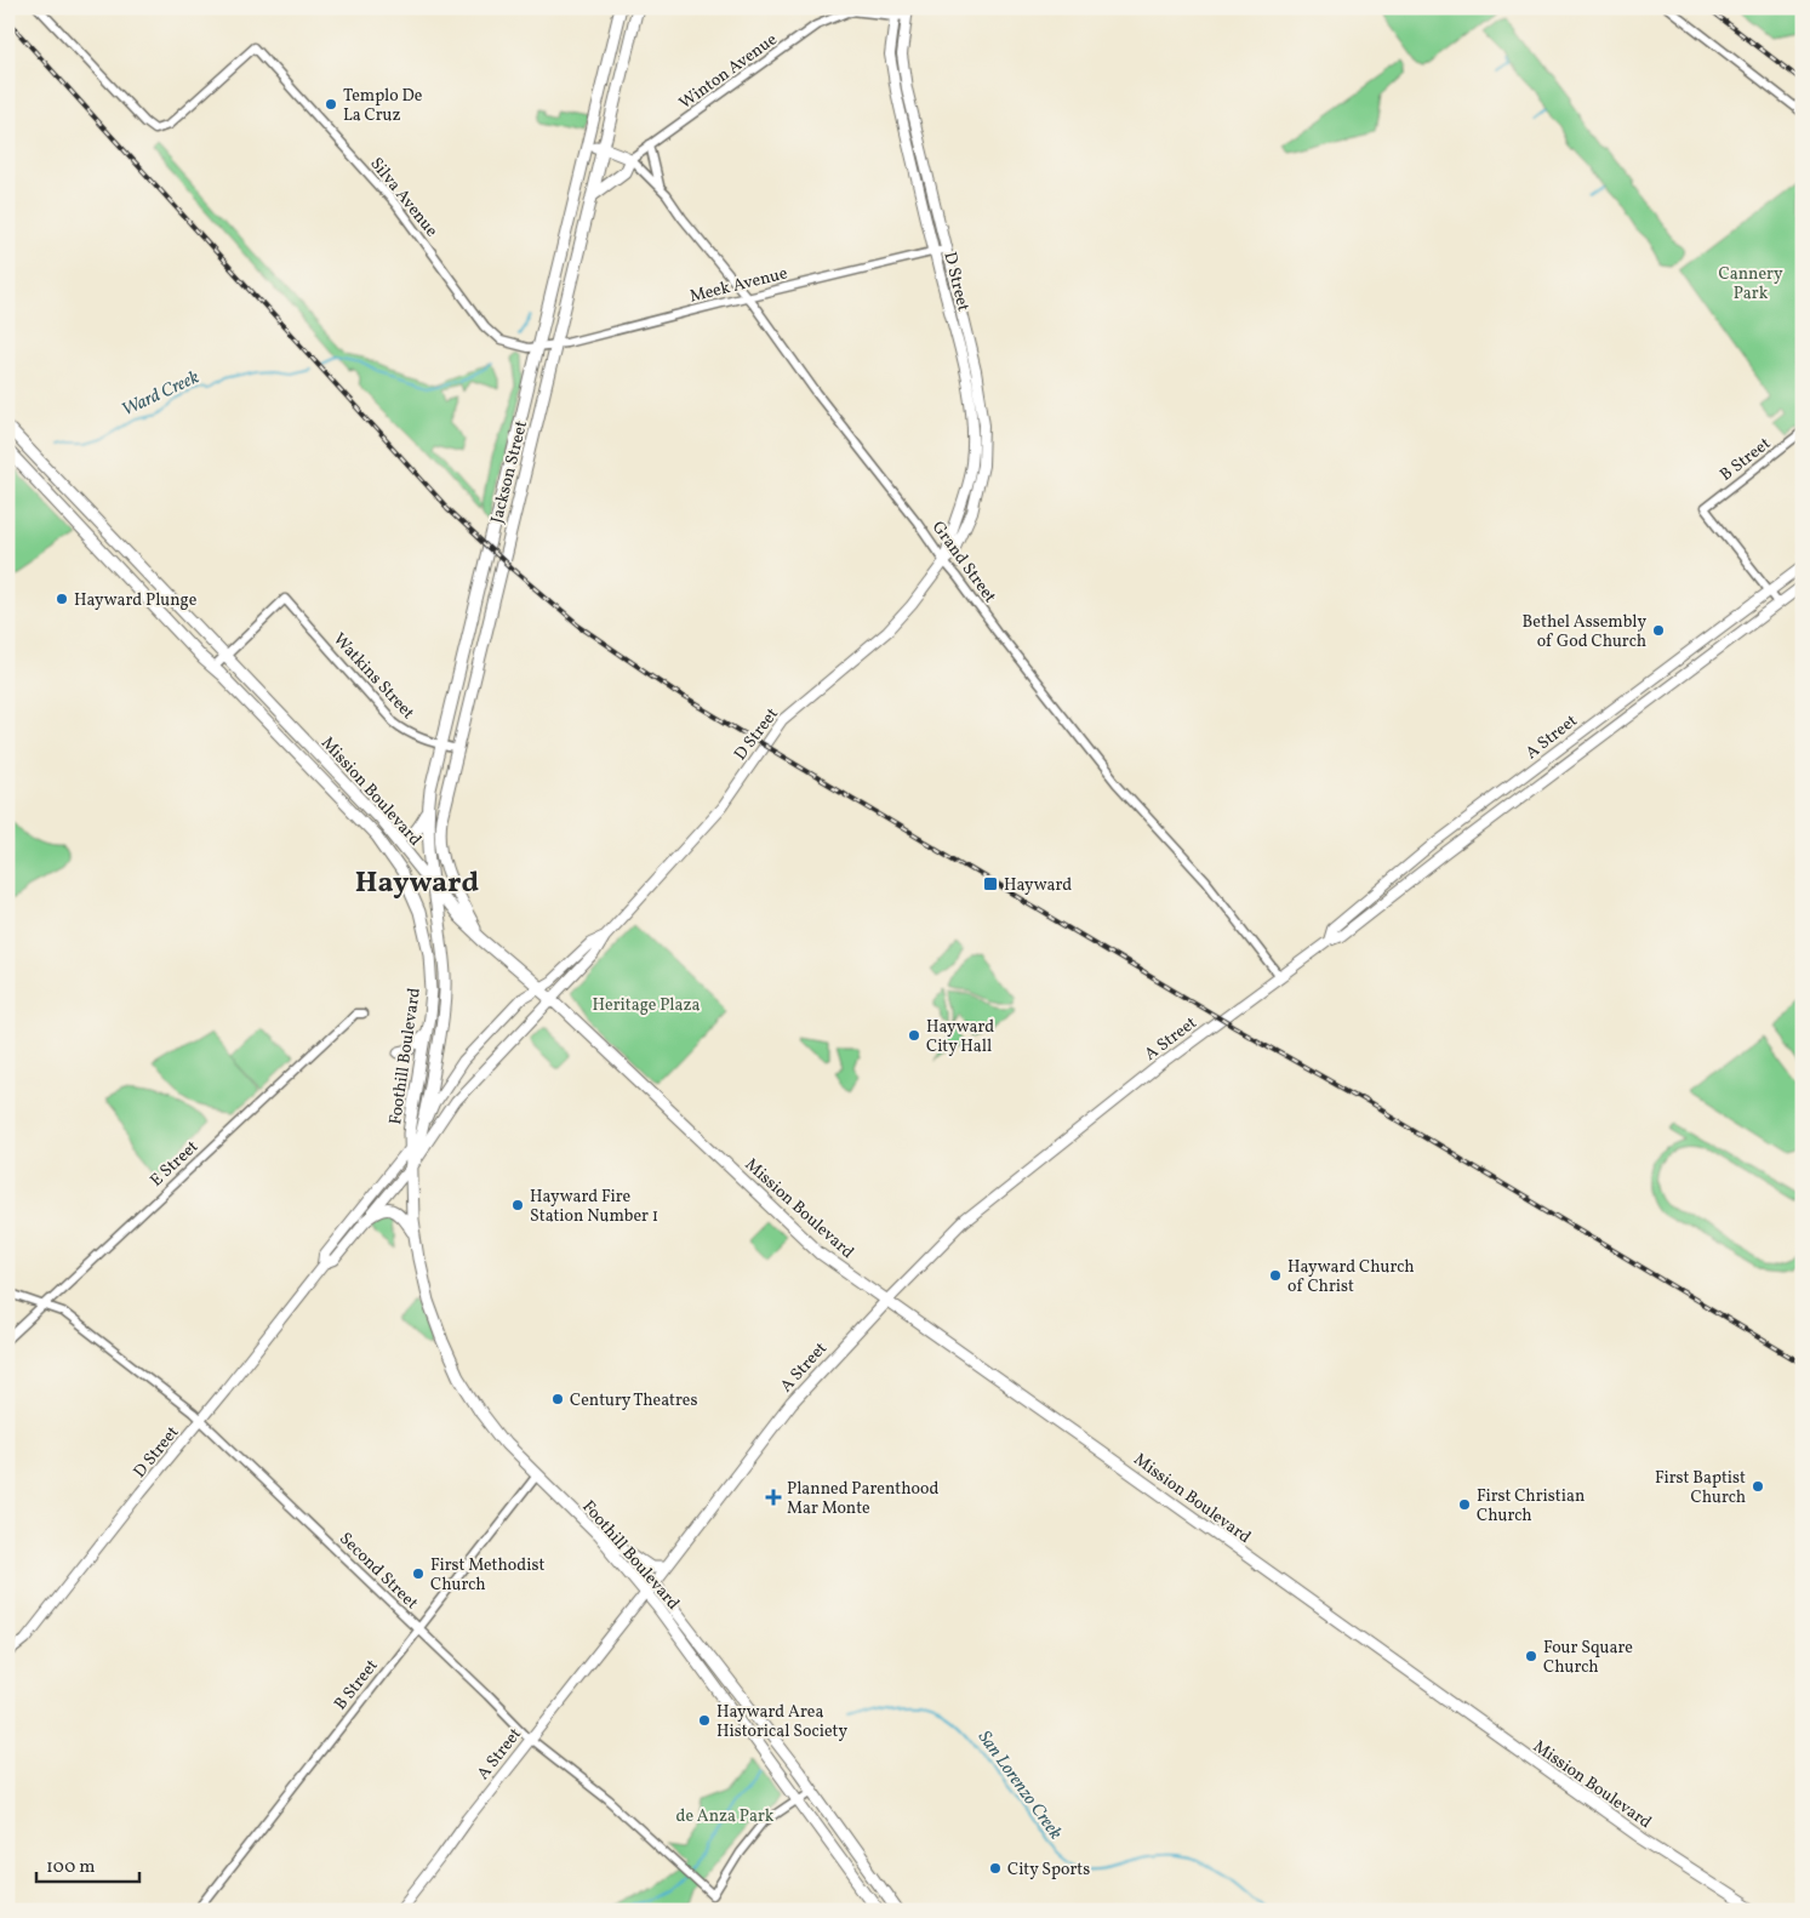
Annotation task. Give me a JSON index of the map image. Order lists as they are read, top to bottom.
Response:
{
  "streets": {
    "main road": [
      "D Street",
      "Jackson Street",
      "A Street",
      "Mission Boulevard",
      "Foothill Boulevard"
    ],
    "street": [
      "Winton Avenue",
      "Silva Avenue",
      "Meek Avenue",
      "B Street",
      "Grand Street",
      "Watkins Street",
      "E Street",
      "Second Street"
    ]
  },
  "crossings": [
    ["Winton Avenue", "D Street"],
    ["Winton Avenue", "Grand Street"],
    ["Silva Avenue", "Meek Avenue"],
    ["Silva Avenue", "Jackson Street"],
    ["D Street", "Meek Avenue"],
    ["D Street", "Grand Street"],
    ["D Street", "Mission Boulevard"],
    ["D Street", "Foothill Boulevard"],
    ["D Street", "Second Street"],
    ["Meek Avenue", "Jackson Street"],
    ["Meek Avenue", "Grand Street"],
    ["B Street", "A Street"],
    ["B Street", "Foothill Boulevard"],
    ["B Street", "Second Street"],
    ["Jackson Street", "Watkins Street"],
    ["Jackson Street", "Mission Boulevard"],
    ["Jackson Street", "Foothill Boulevard"],
    ["Grand Street", "A Street"],
    ["Watkins Street", "Mission Boulevard"],
    ["A Street", "Mission Boulevard"],
    ["A Street", "Foothill Boulevard"],
    ["A Street", "Second Street"],
    ["Mission Boulevard", "Foothill Boulevard"],
    ["Foothill Boulevard", "Second Street"],
    ["E Street", "Second Street"]
  ],
  "districts": ["Hayward"],
  "water": ["Ward Creek", "San Lorenzo Creek"],
  "parks": ["Cannery Park", "Heritage Plaza", "de Anza Park"],
  "places": {
    "other": [
      "Templo De La Cruz",
      "Hayward Plunge",
      "Bethel Assembly of God Church",
      "Hayward City Hall",
      "Hayward Fire Station Number 1",
      "Hayward Church of Christ",
      "Century Theatres",
      "First Baptist Church",
      "First Christian Church",
      "First Methodist Church",
      "Four Square Church",
      "Hayward Area Historical Society",
      "City Sports"
    ],
    "transit": ["Hayward"],
    "health": ["Planned Parenthood Mar Monte"]
  },
  "scale_bar": "100 m"
}
